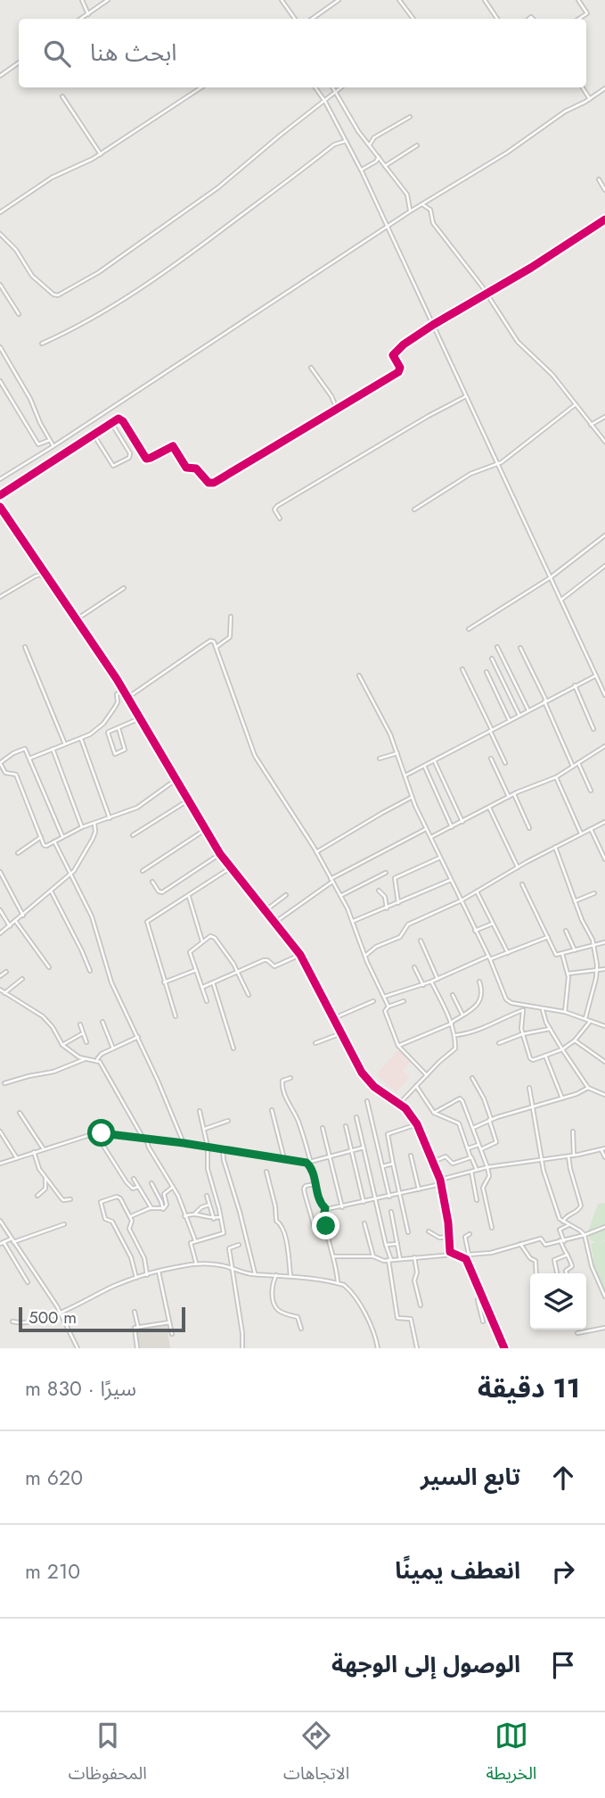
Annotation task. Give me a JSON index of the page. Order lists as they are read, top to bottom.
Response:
{
  "scale_bar": "500 m",
  "page": {
    "search": "ابحث هنا",
    "scale": "500 m",
    "heading": ["11 دقيقة", "سيرًا · 830 m"],
    "list": [
      ["تابع السير", "620 m"],
      ["انعطف يمينًا", "210 m"],
      "الوصول إلى الوجهة"
    ],
    "nav": ["الخريطة", "الاتجاهات", "المحفوظات"]
  }
}
